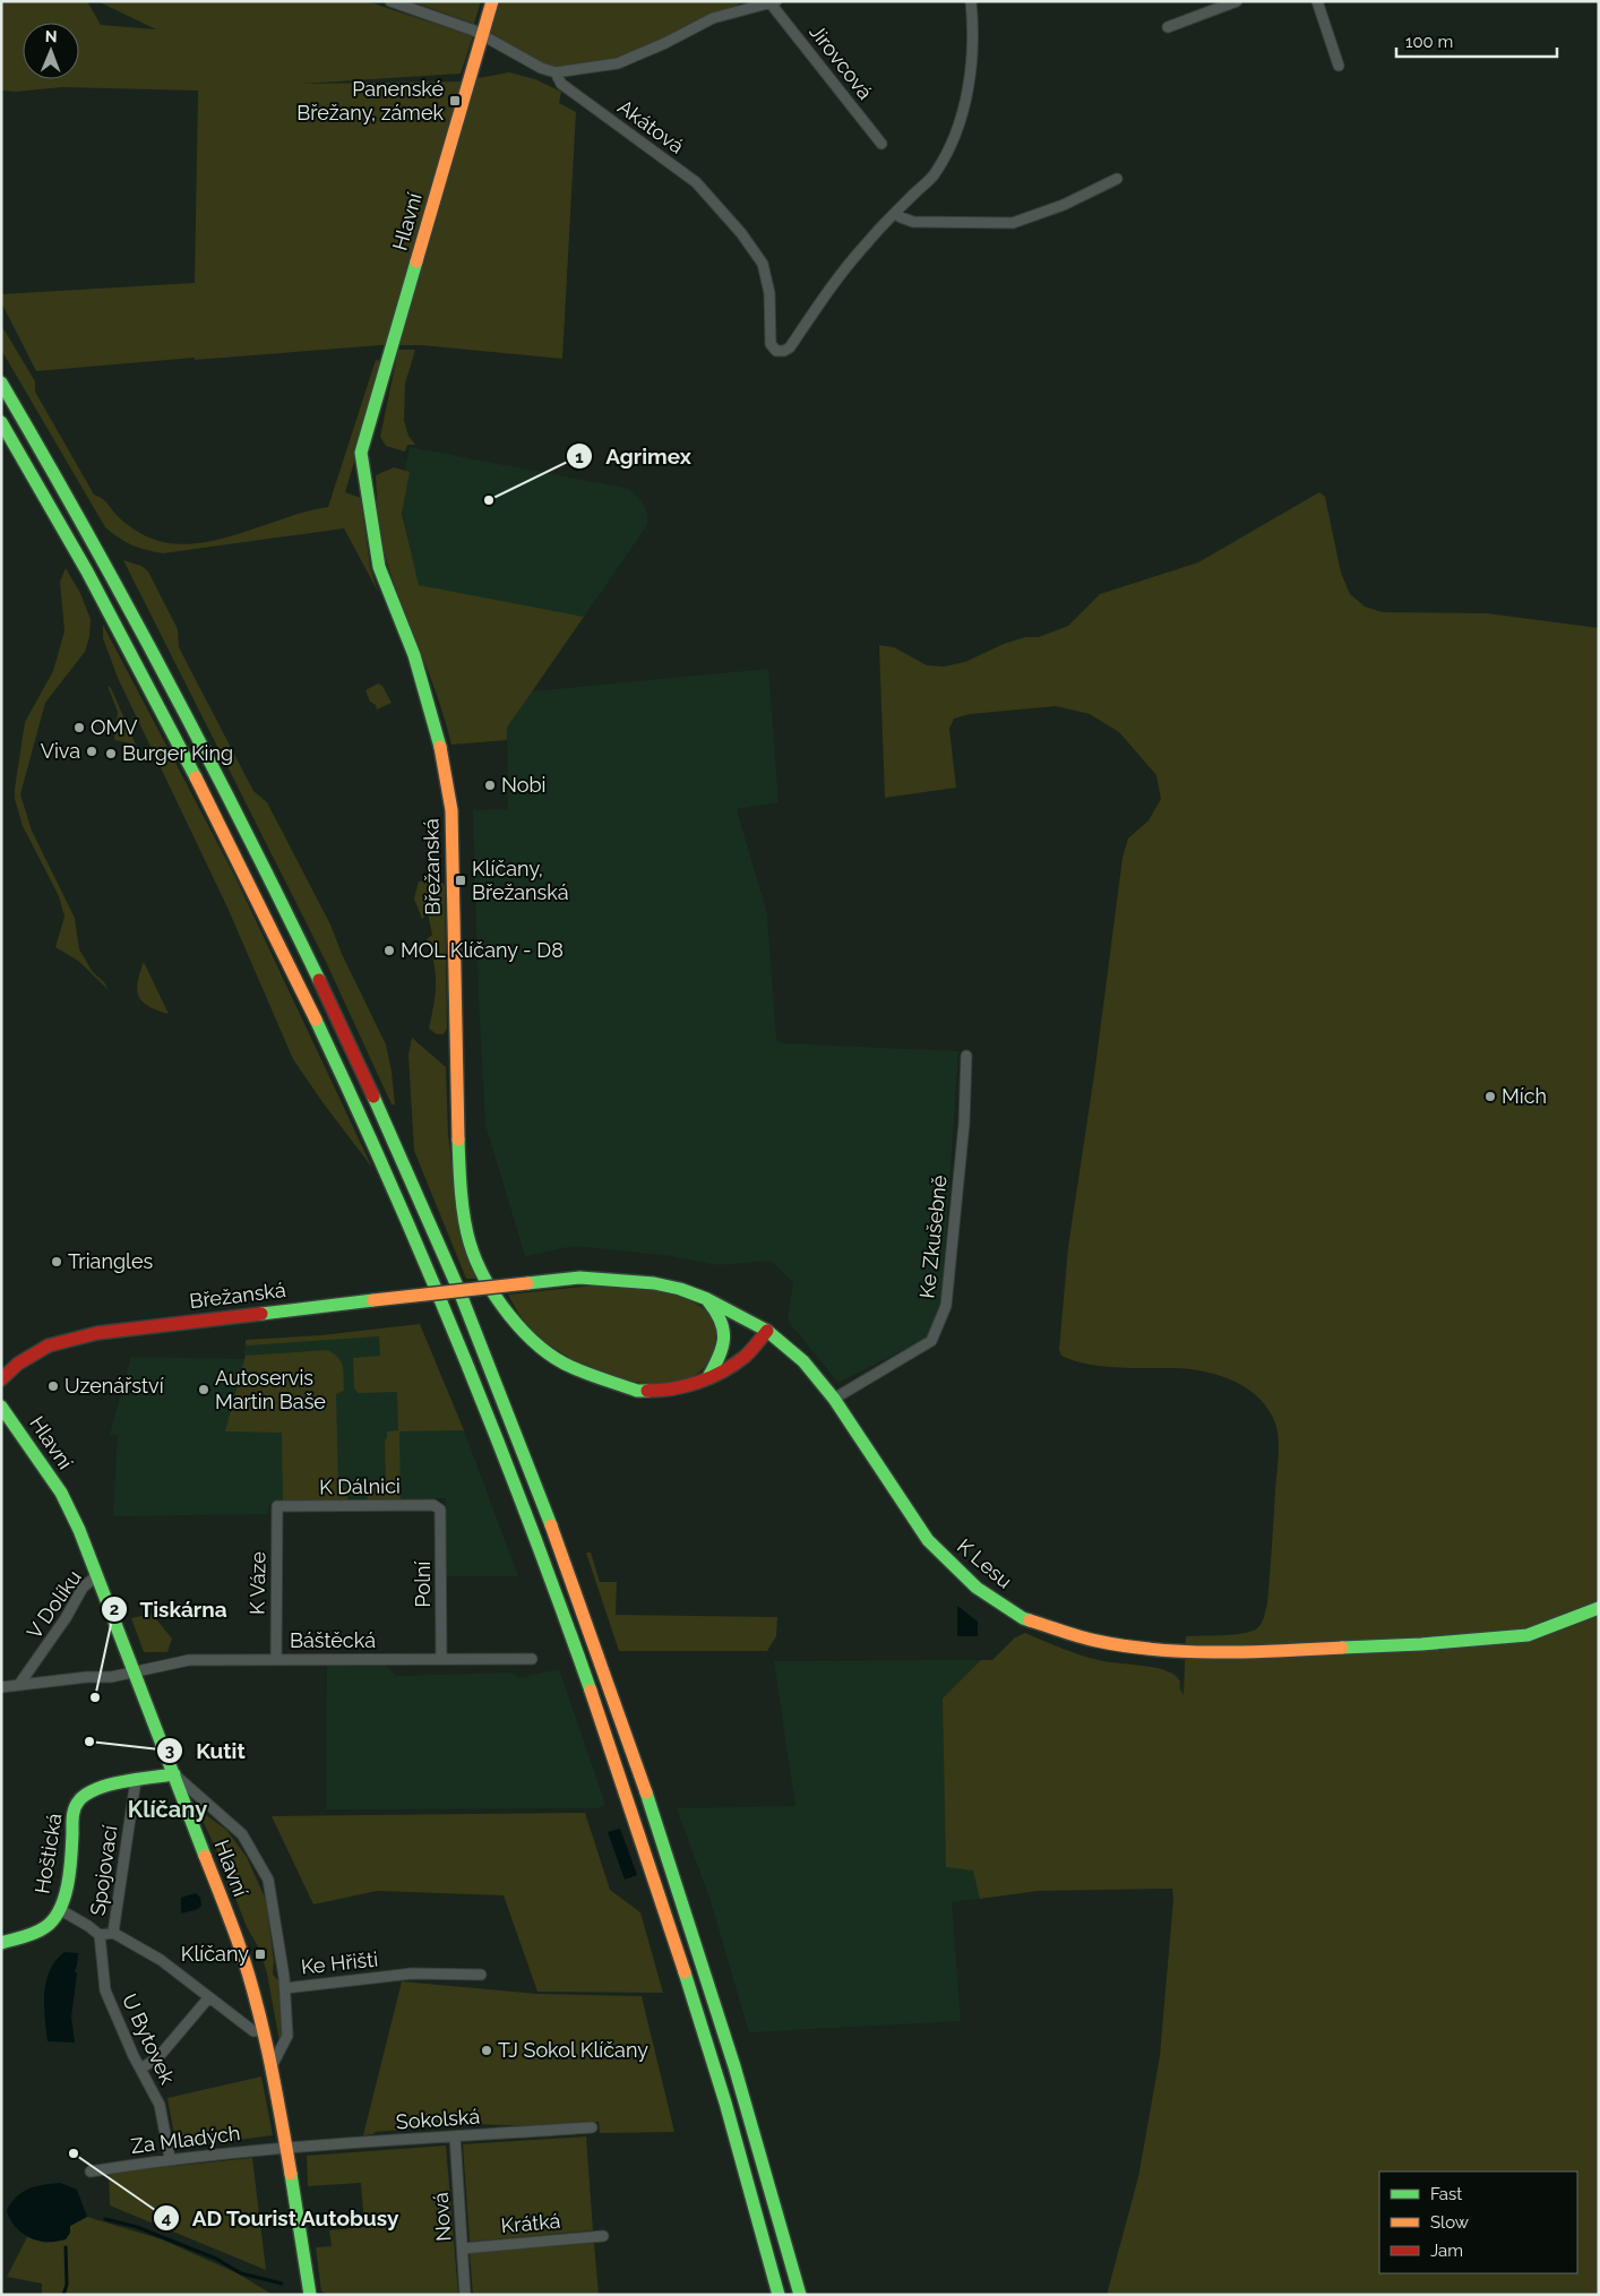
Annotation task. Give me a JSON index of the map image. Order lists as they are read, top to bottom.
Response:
{
  "streets": {
    "main road": [
      "Hlavní",
      "Břežanská",
      "K Lesu",
      "Hoštická"
    ],
    "street": [
      "Jirovcová",
      "Akátová",
      "Ke Zkušebně",
      "K Dálnici",
      "K Váze",
      "Polní",
      "V Dolíku",
      "Báštěcká",
      "Spojovací",
      "Ke Hřišti",
      "U Bytovek",
      "Sokolská",
      "Za Mladých",
      "Nová",
      "Krátká"
    ]
  },
  "crossings": [
    ["Hlavní", "Břežanská"],
    ["Hlavní", "V Dolíku"],
    ["Hlavní", "Báštěcká"],
    ["Hlavní", "Hoštická"],
    ["Hlavní", "Ke Hřišti"],
    ["Hlavní", "Sokolská"],
    ["Hlavní", "Za Mladých"],
    ["Břežanská", "K Lesu"],
    ["Ke Zkušebně", "K Lesu"],
    ["K Dálnici", "K Váze"],
    ["K Dálnici", "Polní"],
    ["K Váze", "Báštěcká"],
    ["Polní", "Báštěcká"],
    ["V Dolíku", "Báštěcká"],
    ["Hoštická", "Spojovací"],
    ["U Bytovek", "Za Mladých"],
    ["Sokolská", "Za Mladých"],
    ["Sokolská", "Nová"],
    ["Nová", "Krátká"]
  ],
  "districts": ["Klíčany"],
  "places": {
    "transit": ["Panenské Břežany, zámek", "Klíčany, Břežanská", "Klíčany"],
    "other": [
      "Agrimex",
      "OMV",
      "Viva",
      "Burger King",
      "Nobi",
      "MOL Klíčany - D8",
      "Mích",
      "Triangles",
      "Uzenářství",
      "Autoservis Martin Baše",
      "Tiskárna",
      "Kutit",
      "TJ Sokol Klíčany",
      "AD Tourist Autobusy"
    ]
  },
  "legend": ["Fast", "Slow", "Jam"],
  "scale_bar": "100 m",
  "north": "top"
}
